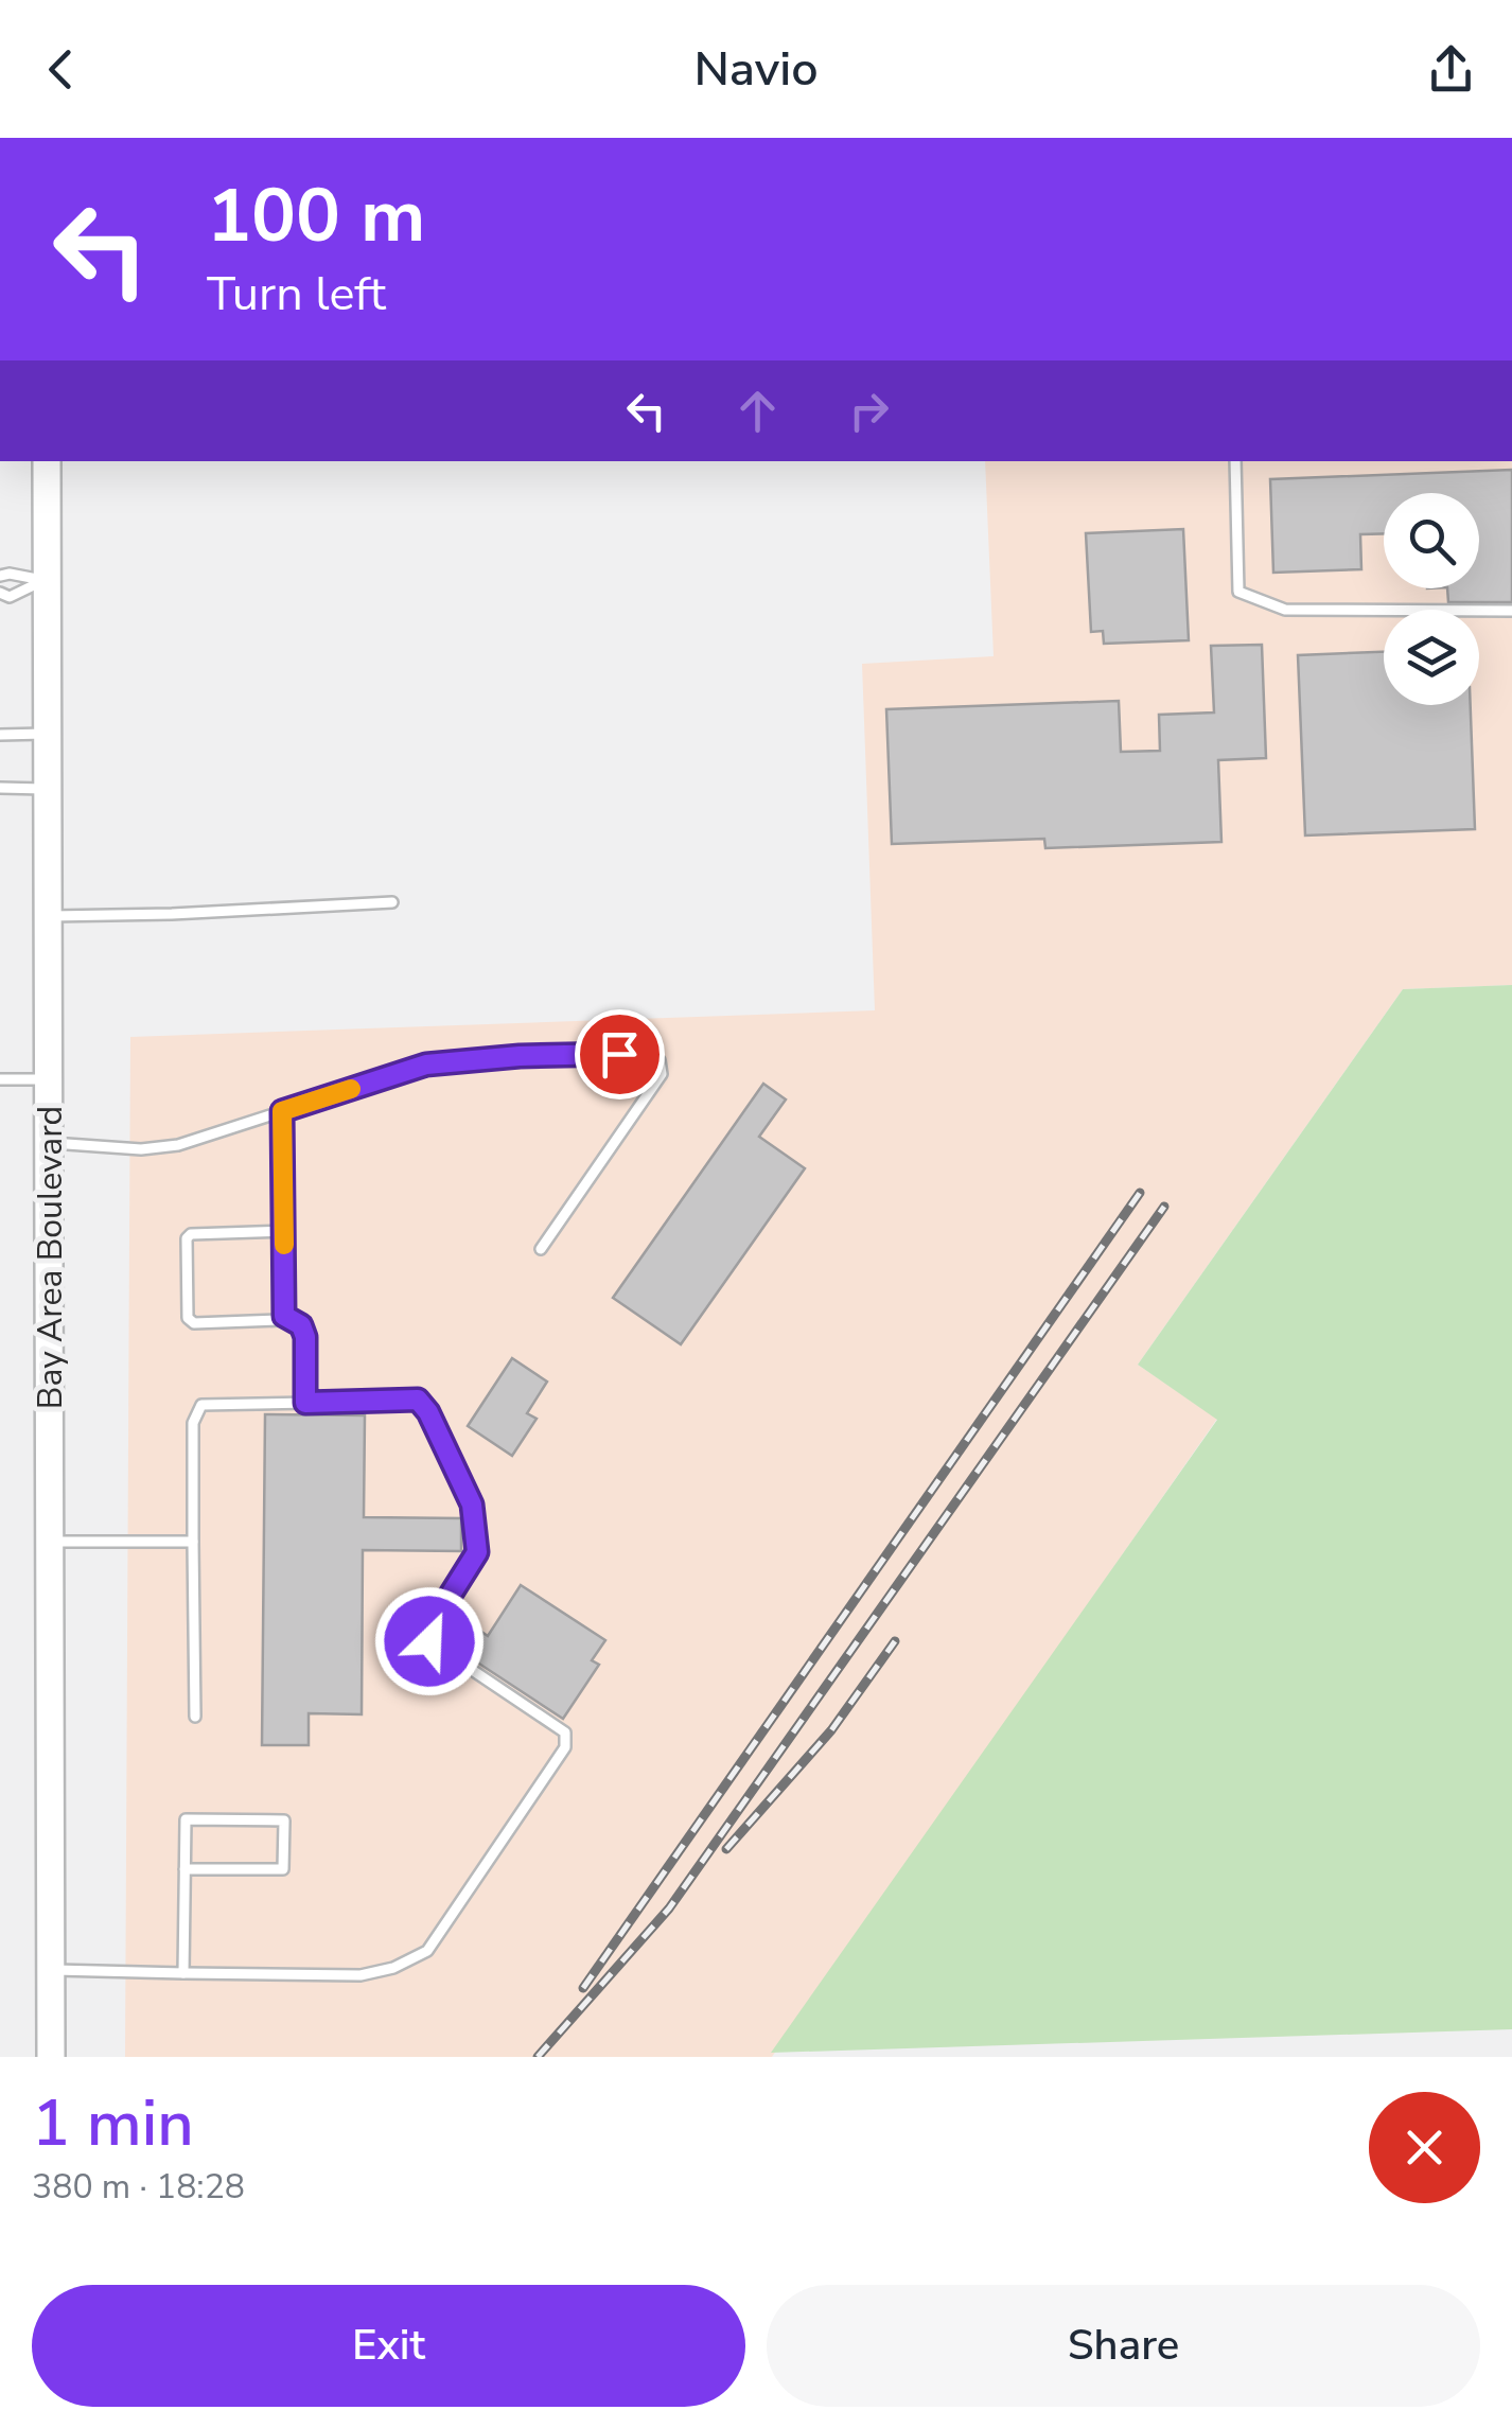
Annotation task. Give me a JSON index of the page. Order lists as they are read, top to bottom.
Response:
{
  "streets": {
    "main road": ["Bay Area Boulevard"]
  },
  "page": {
    "header": "Navio",
    "turn": ["100 m", "Turn left"],
    "heading": ["1 min", "380 m · 18:28"],
    "buttons": ["Exit", "Share"]
  }
}
